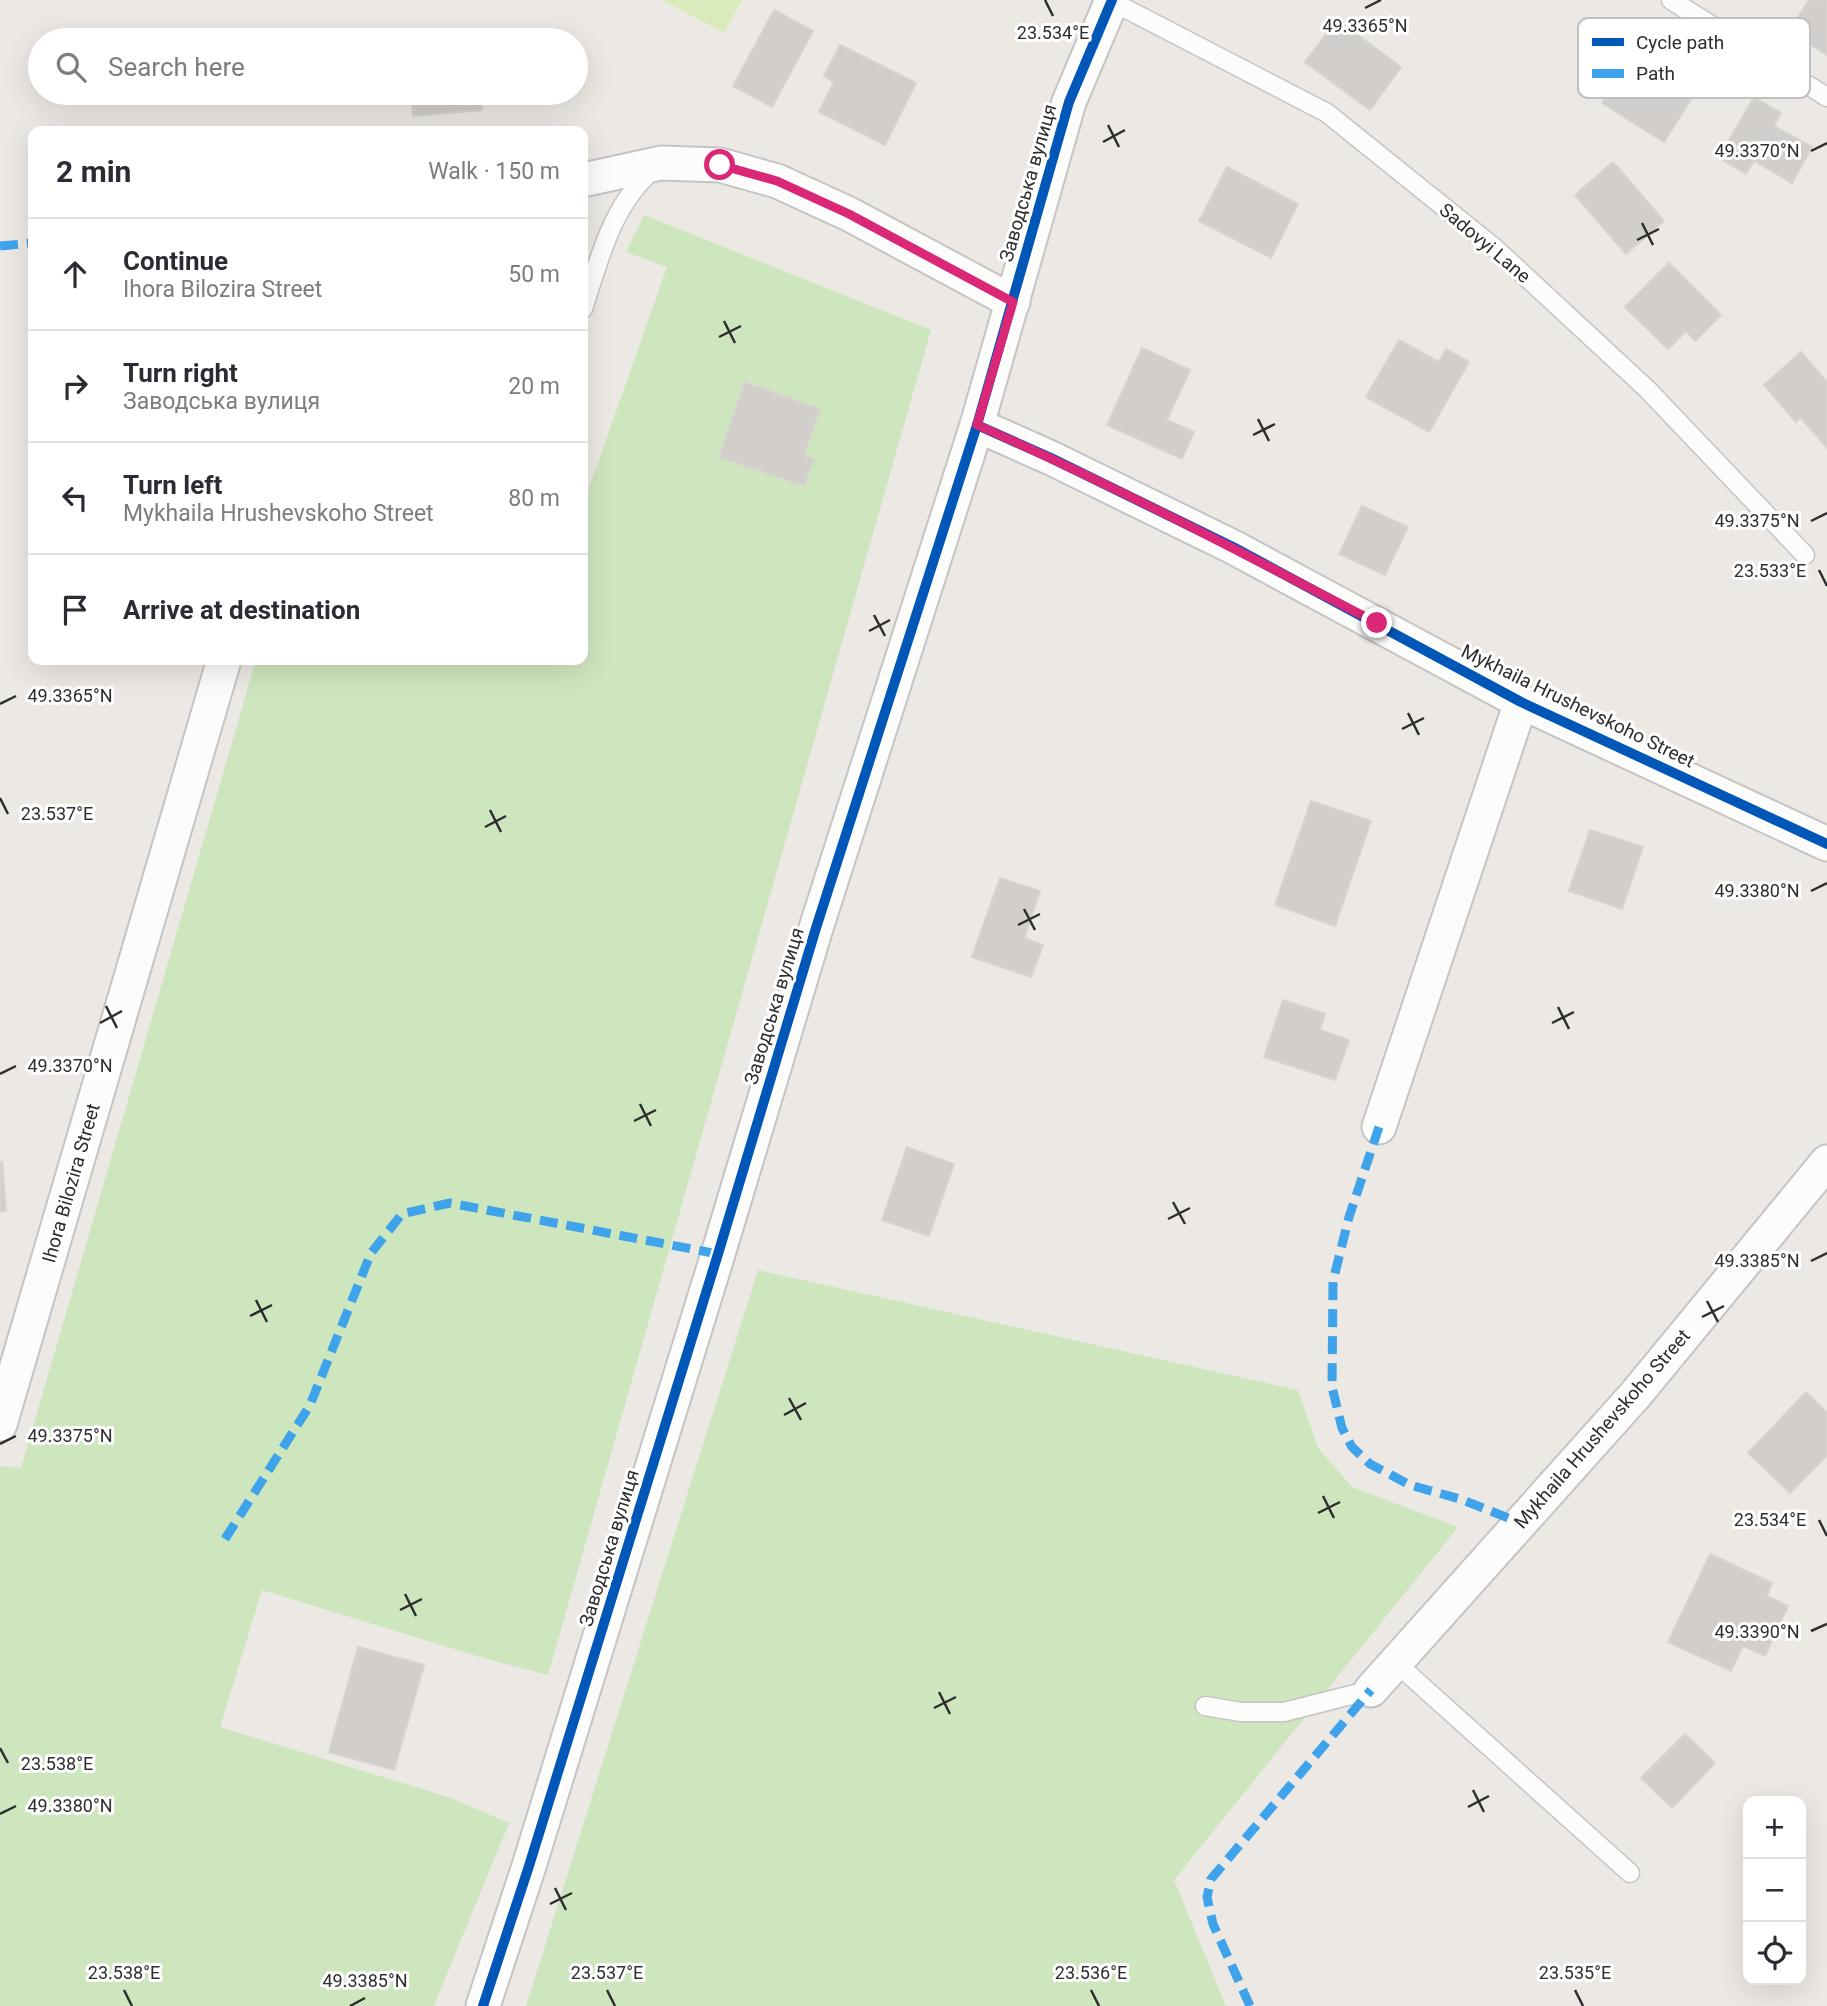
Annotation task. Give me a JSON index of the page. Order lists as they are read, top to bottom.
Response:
{
  "streets": {
    "street": ["Заводська вулиця", "Mykhaila Hrushevskoho Street", "Ihora Bilozira Street"],
    "lane": ["Sadovyi Lane"]
  },
  "crossings": [
    ["Заводська вулиця", "Sadovyi Lane"],
    ["Заводська вулиця", "Mykhaila Hrushevskoho Street"]
  ],
  "legend": ["Cycle path", "Path"],
  "page": {
    "search": "Search here",
    "heading": ["2 min", "Walk · 150 m"],
    "list": [
      ["Continue", "Ihora Bilozira Street", "50 m"],
      ["Turn right", "Заводська вулиця", "20 m"],
      ["Turn left", "Mykhaila Hrushevskoho Street", "80 m"],
      "Arrive at destination"
    ],
    "map_buttons": ["+", "−"]
  },
  "coordinates": [
    "49.3365°N",
    "23.534°E",
    "49.3370°N",
    "49.3375°N",
    "23.533°E",
    "23.537°E",
    "49.3380°N",
    "49.3385°N",
    "49.3390°N",
    "23.538°E",
    "23.536°E",
    "23.535°E"
  ]
}
